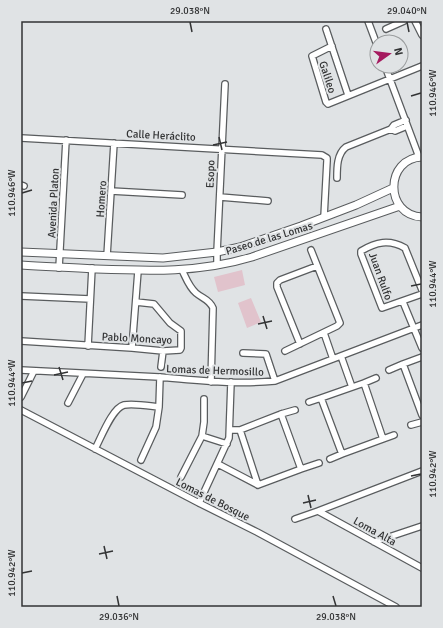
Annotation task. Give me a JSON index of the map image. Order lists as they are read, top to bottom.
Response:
{
  "streets": {
    "street": [
      "Galileo",
      "Calle Heráclito",
      "Esopo",
      "Homero",
      "Avenida Platon",
      "Paseo de las Lomas",
      "Juan Rulfo",
      "Pablo Moncayo",
      "Lomas de Hermosillo",
      "Lomas de Bosque",
      "Loma Alta"
    ]
  },
  "crossings": [
    ["Calle Heráclito", "Esopo"],
    ["Calle Heráclito", "Homero"],
    ["Calle Heráclito", "Avenida Platon"],
    ["Calle Heráclito", "Paseo de las Lomas"],
    ["Esopo", "Paseo de las Lomas"],
    ["Homero", "Paseo de las Lomas"],
    ["Avenida Platon", "Paseo de las Lomas"],
    ["Paseo de las Lomas", "Pablo Moncayo"]
  ],
  "north": "right",
  "coordinates": [
    "29.038°N",
    "29.040°N",
    "110.946°W",
    "110.944°W",
    "110.942°W",
    "29.036°N"
  ]
}
